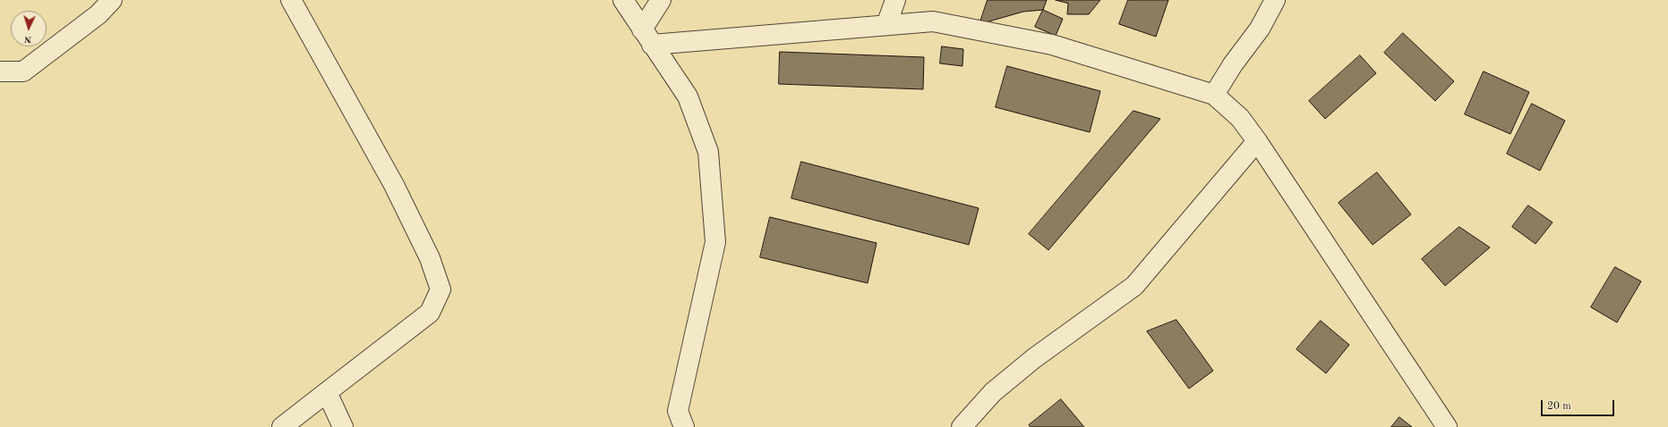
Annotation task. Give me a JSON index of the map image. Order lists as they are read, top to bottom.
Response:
{
  "scale_bar": "20 m",
  "north": "bottom"
}
